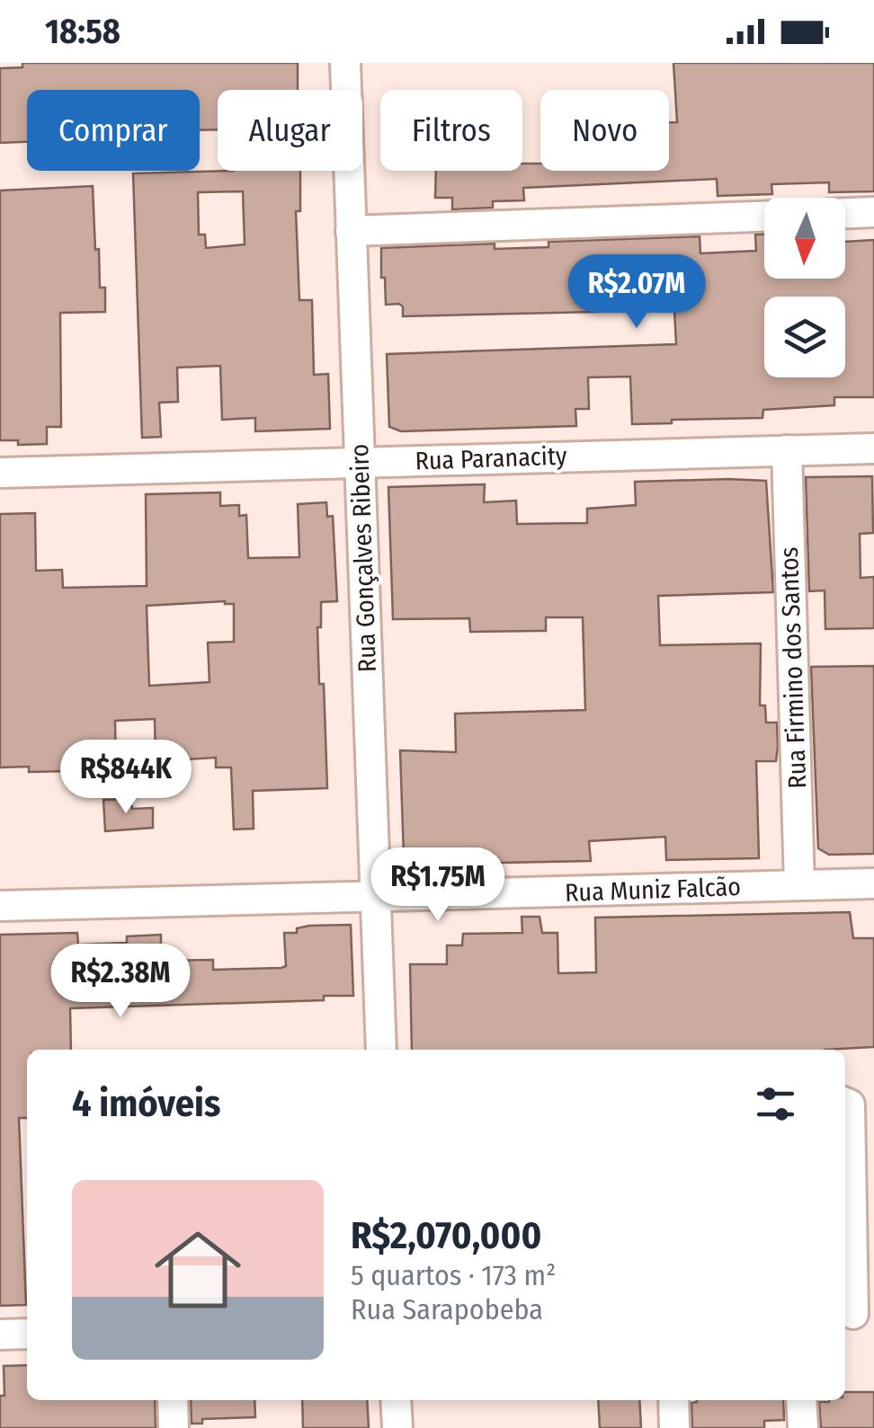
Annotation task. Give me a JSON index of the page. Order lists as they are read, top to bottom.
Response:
{
  "streets": {
    "street": [
      "Rua Paranacity",
      "Rua Gonçalves Ribeiro",
      "Rua Firmino dos Santos",
      "Rua Muniz Falcão"
    ]
  },
  "crossings": [
    ["Rua Paranacity", "Rua Gonçalves Ribeiro"],
    ["Rua Paranacity", "Rua Firmino dos Santos"],
    ["Rua Gonçalves Ribeiro", "Rua Muniz Falcão"],
    ["Rua Firmino dos Santos", "Rua Muniz Falcão"]
  ],
  "north": "bottom",
  "page": {
    "status": "18:58",
    "chip": [
      "Comprar",
      "Alugar",
      "Filtros",
      "Novo"
    ],
    "price": [
      "R$2.07M",
      "R$844K",
      "R$1.75M",
      "R$2.38M"
    ],
    "heading": "4 imóveis",
    "list": [
      {
        "name": "R$2,070,000",
        "note": "5 quartos · 173 m² · Rua Sarapobeba"
      }
    ]
  }
}
